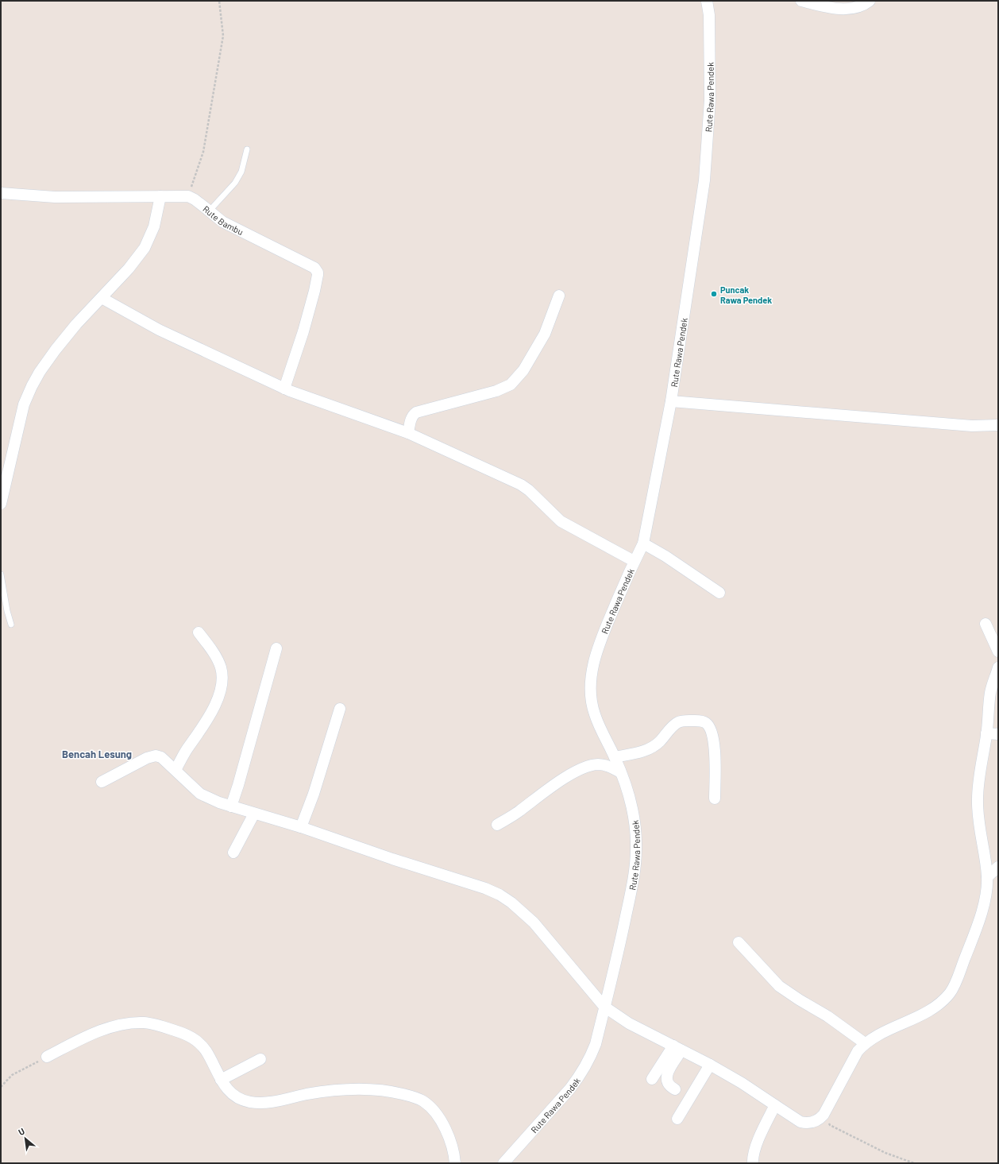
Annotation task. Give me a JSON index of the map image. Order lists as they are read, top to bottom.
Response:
{
  "streets": {
    "street": ["Rute Rawa Pendek", "Rute Bambu"]
  },
  "districts": ["Bencah Lesung"],
  "places": ["Puncak Rawa Pendek"],
  "north": "top left"
}
